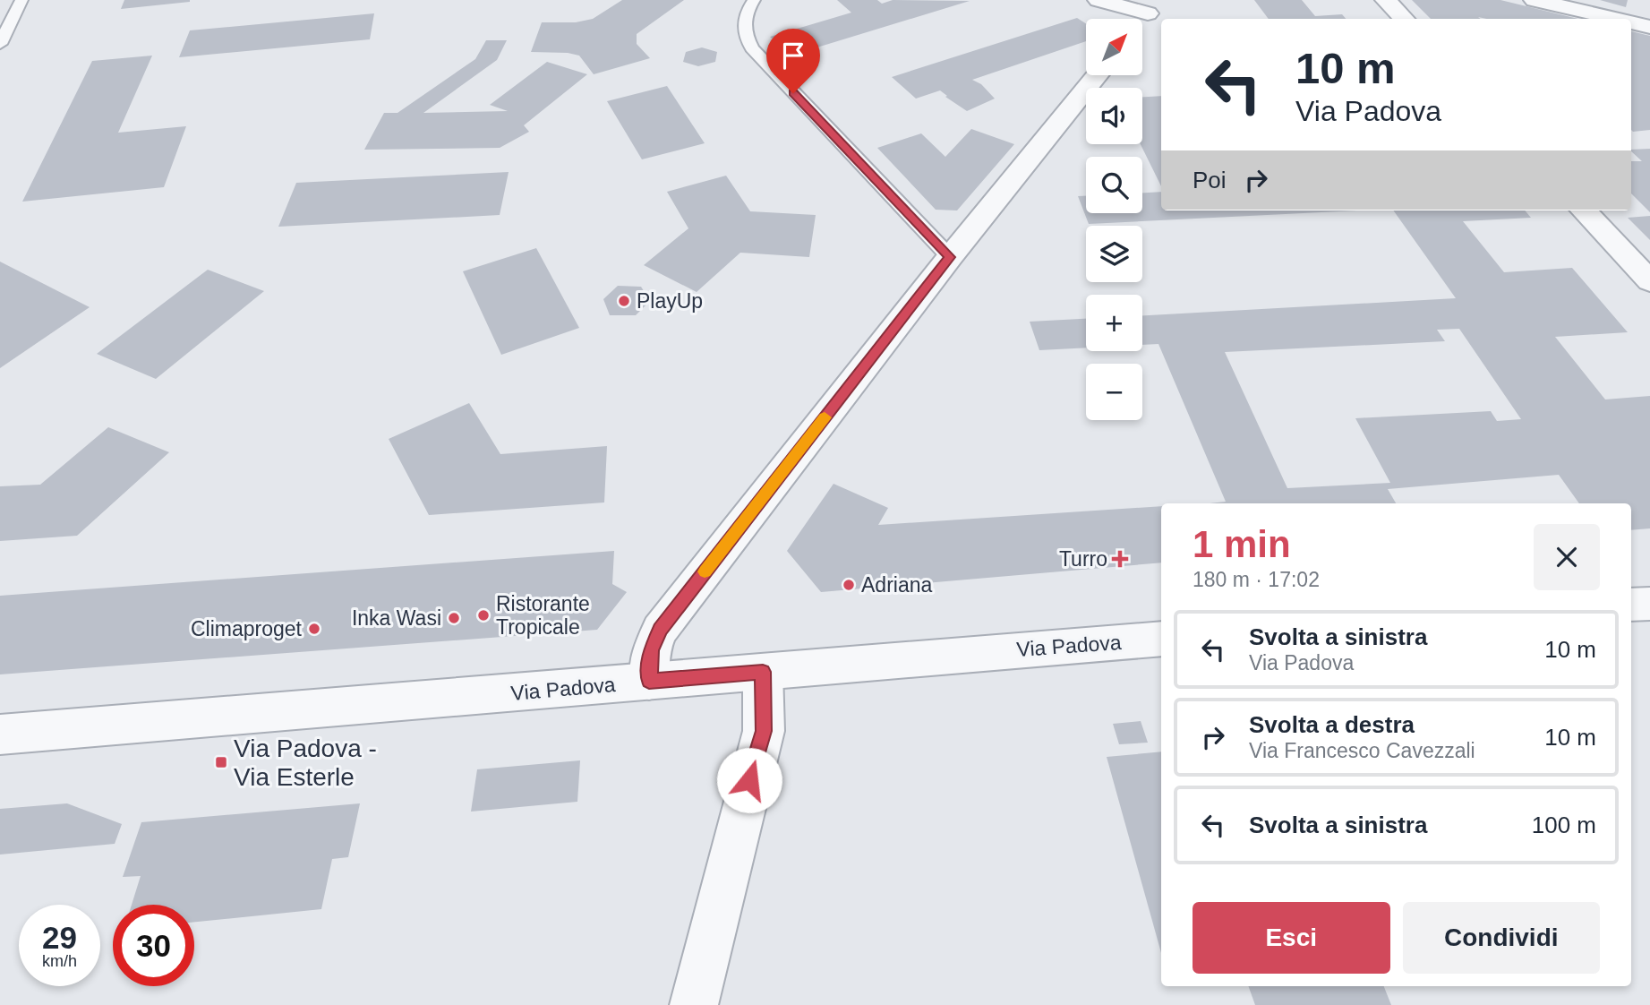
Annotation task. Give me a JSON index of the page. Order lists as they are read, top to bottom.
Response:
{
  "streets": {
    "street": ["Via Padova"]
  },
  "places": {
    "other": [
      "PlayUp",
      "Adriana",
      "Ristorante Tropicale",
      "Inka Wasi",
      "Climaproget"
    ],
    "health": ["Turro"],
    "transit": ["Via Padova - Via Esterle"]
  },
  "north": "top right",
  "page": {
    "map_buttons": ["+", "−"],
    "turn": ["10 m", "Via Padova"],
    "then": "Poi",
    "heading": ["1 min", "180 m · 17:02"],
    "list": [
      {
        "name": "Svolta a sinistra",
        "note": "Via Padova",
        "value": "10 m"
      },
      {
        "name": "Svolta a destra",
        "note": "Via Francesco Cavezzali",
        "value": "10 m"
      },
      {
        "name": "Svolta a sinistra",
        "value": "100 m"
      }
    ],
    "buttons": ["Esci", "Condividi"],
    "speed": "29 km/h",
    "limit": "30"
  }
}
